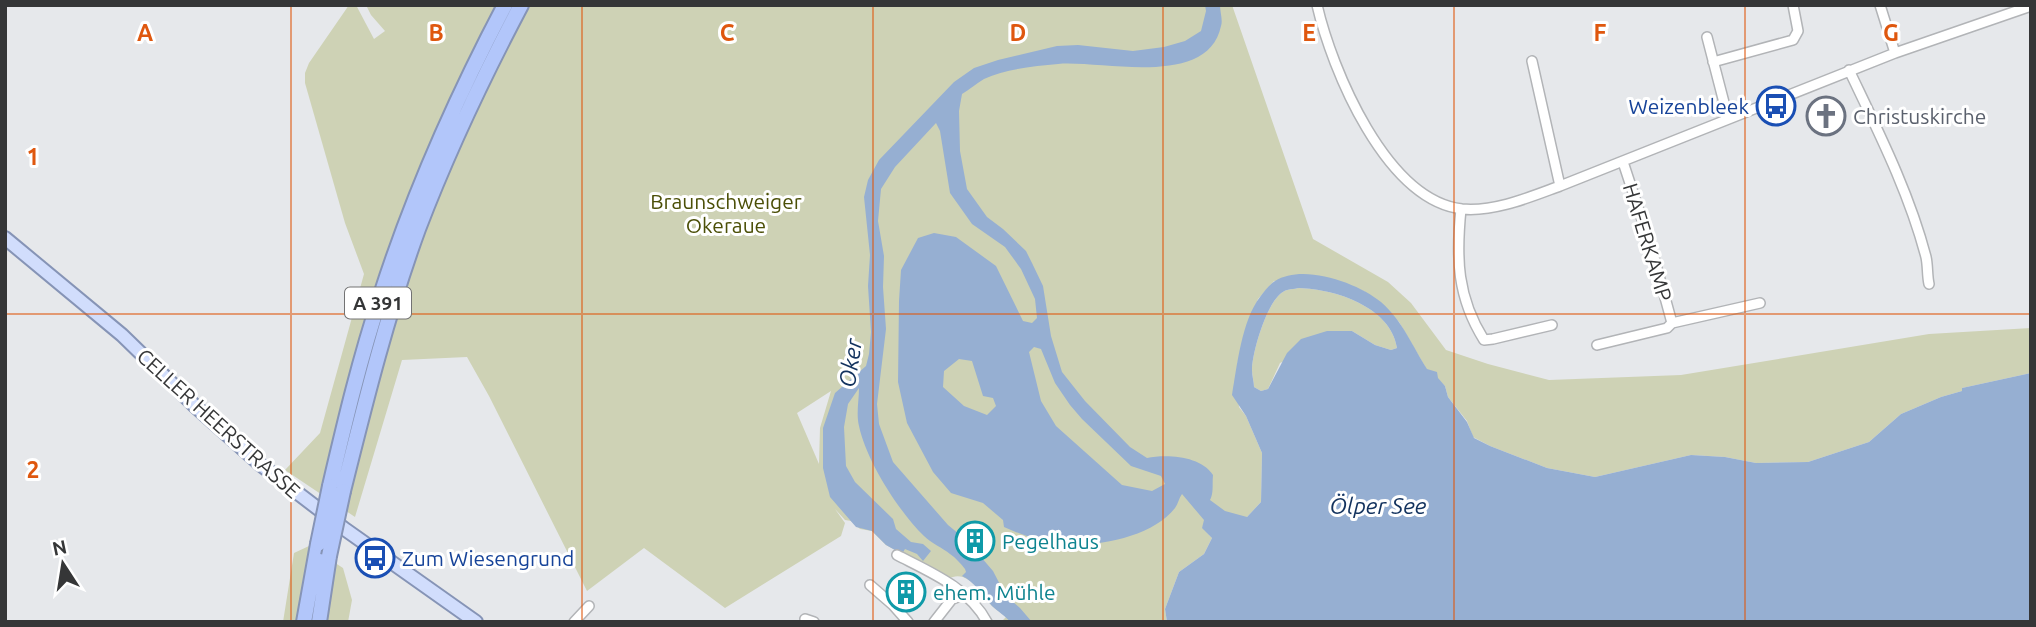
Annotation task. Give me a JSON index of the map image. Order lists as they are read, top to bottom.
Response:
{
  "streets": {
    "highway": ["A 391"],
    "main road": ["CELLER HEERSTRASSE"],
    "street": ["HAFERKAMP"]
  },
  "water": ["Oker", "Ölper See"],
  "parks": ["Braunschweiger Okeraue"],
  "places": {
    "bus stop": ["Weizenbleek", "Zum Wiesengrund"],
    "church": ["Christuskirche"],
    "building": ["Pegelhaus", "ehem. Mühle"]
  },
  "north": "top",
  "grid": {
    "columns": [
      "A",
      "B",
      "C",
      "D",
      "E",
      "F",
      "G"
    ],
    "rows": ["1", "2"]
  }
}
